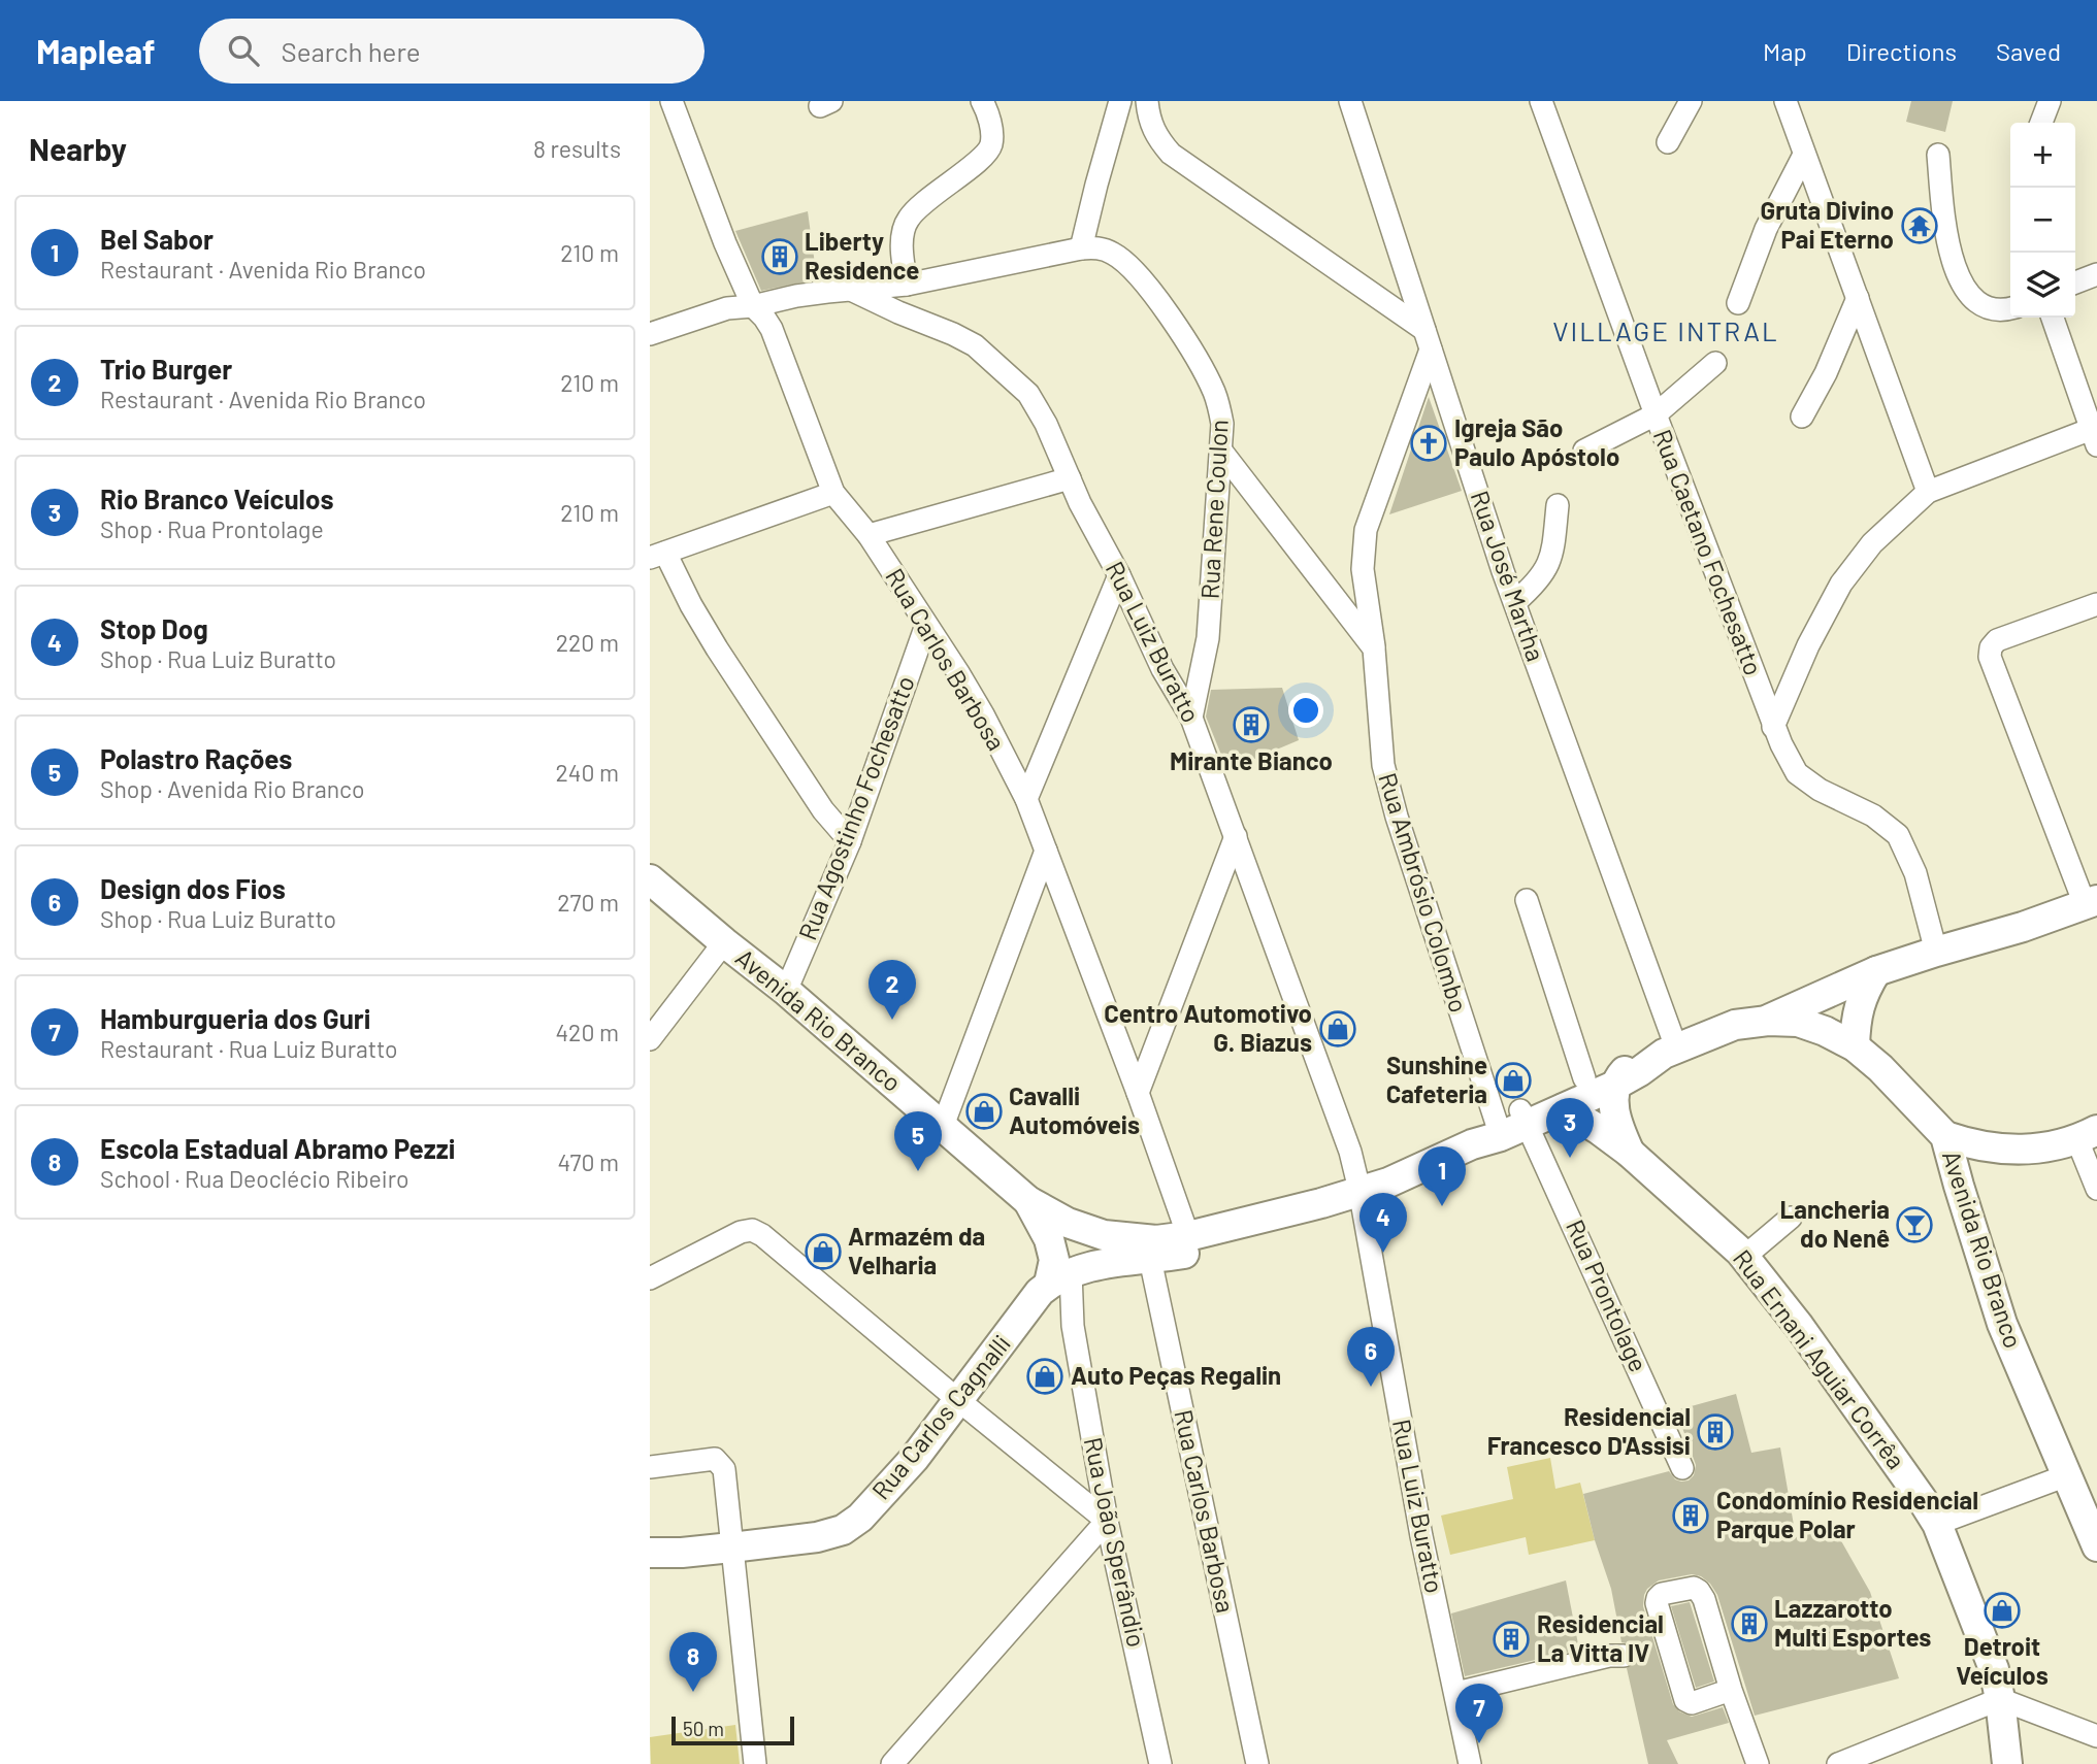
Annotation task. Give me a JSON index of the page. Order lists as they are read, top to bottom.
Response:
{
  "streets": {
    "main road": ["Avenida Rio Branco", "Rua Ernani Aguiar Corrêa", "Rua Carlos Cagnalli"],
    "street": [
      "Rua Rene Coulon",
      "Rua Caetano Fochesatto",
      "Rua José Martha",
      "Rua Luiz Buratto",
      "Rua Carlos Barbosa",
      "Rua Agostinho Fochesatto",
      "Rua Ambrósio Colombo",
      "Rua Prontolage",
      "Rua João Sperândio"
    ]
  },
  "crossings": [
    ["Rua Rene Coulon", "Rua Luiz Buratto"],
    ["Rua José Martha", "Rua Ambrósio Colombo"],
    ["Rua José Martha", "Avenida Rio Branco"],
    ["Rua Luiz Buratto", "Avenida Rio Branco"],
    ["Rua Carlos Barbosa", "Rua Agostinho Fochesatto"],
    ["Rua Carlos Barbosa", "Avenida Rio Branco"],
    ["Rua Agostinho Fochesatto", "Avenida Rio Branco"],
    ["Rua Ambrósio Colombo", "Avenida Rio Branco"],
    ["Avenida Rio Branco", "Rua Prontolage"],
    ["Avenida Rio Branco", "Rua Ernani Aguiar Corrêa"],
    ["Avenida Rio Branco", "Rua Carlos Cagnalli"],
    ["Avenida Rio Branco", "Rua João Sperândio"],
    ["Rua Carlos Cagnalli", "Rua João Sperândio"]
  ],
  "districts": ["VILLAGE INTRAL"],
  "places": {
    "temple": ["Gruta Divino Pai Eterno"],
    "building": [
      "Liberty Residence",
      "Mirante Bianco",
      "Residencial Francesco D'Assisi",
      "Condomínio Residencial Parque Polar",
      "Lazzarotto Multi Esportes",
      "Residencial La Vitta IV"
    ],
    "church": ["Igreja São Paulo Apóstolo"],
    "shop": [
      "Centro Automotivo G. Biazus",
      "Sunshine Cafeteria",
      "Cavalli Automóveis",
      "Armazém da Velharia",
      "Auto Peças Regalin",
      "Detroit Veículos"
    ],
    "bar": ["Lancheria do Nenê"]
  },
  "scale_bar": "50 m",
  "page": {
    "header": "Mapleaf",
    "search": "Search here",
    "nav": ["Map", "Directions", "Saved"],
    "heading": ["Nearby", "8 results"],
    "map_buttons": ["+", "−"],
    "list": [
      {
        "mark": "1",
        "name": "Bel Sabor",
        "note": "Restaurant · Avenida Rio Branco",
        "value": "210 m"
      },
      {
        "mark": "2",
        "name": "Trio Burger",
        "note": "Restaurant · Avenida Rio Branco",
        "value": "210 m"
      },
      {
        "mark": "3",
        "name": "Rio Branco Veículos",
        "note": "Shop · Rua Prontolage",
        "value": "210 m"
      },
      {
        "mark": "4",
        "name": "Stop Dog",
        "note": "Shop · Rua Luiz Buratto",
        "value": "220 m"
      },
      {
        "mark": "5",
        "name": "Polastro Rações",
        "note": "Shop · Avenida Rio Branco",
        "value": "240 m"
      },
      {
        "mark": "6",
        "name": "Design dos Fios",
        "note": "Shop · Rua Luiz Buratto",
        "value": "270 m"
      },
      {
        "mark": "7",
        "name": "Hamburgueria dos Guri",
        "note": "Restaurant · Rua Luiz Buratto",
        "value": "420 m"
      },
      {
        "mark": "8",
        "name": "Escola Estadual Abramo Pezzi",
        "note": "School · Rua Deoclécio Ribeiro",
        "value": "470 m"
      }
    ],
    "pins": [
      "2",
      "3",
      "5",
      "1",
      "4",
      "6",
      "8",
      "7"
    ],
    "scale": "50 m"
  }
}
